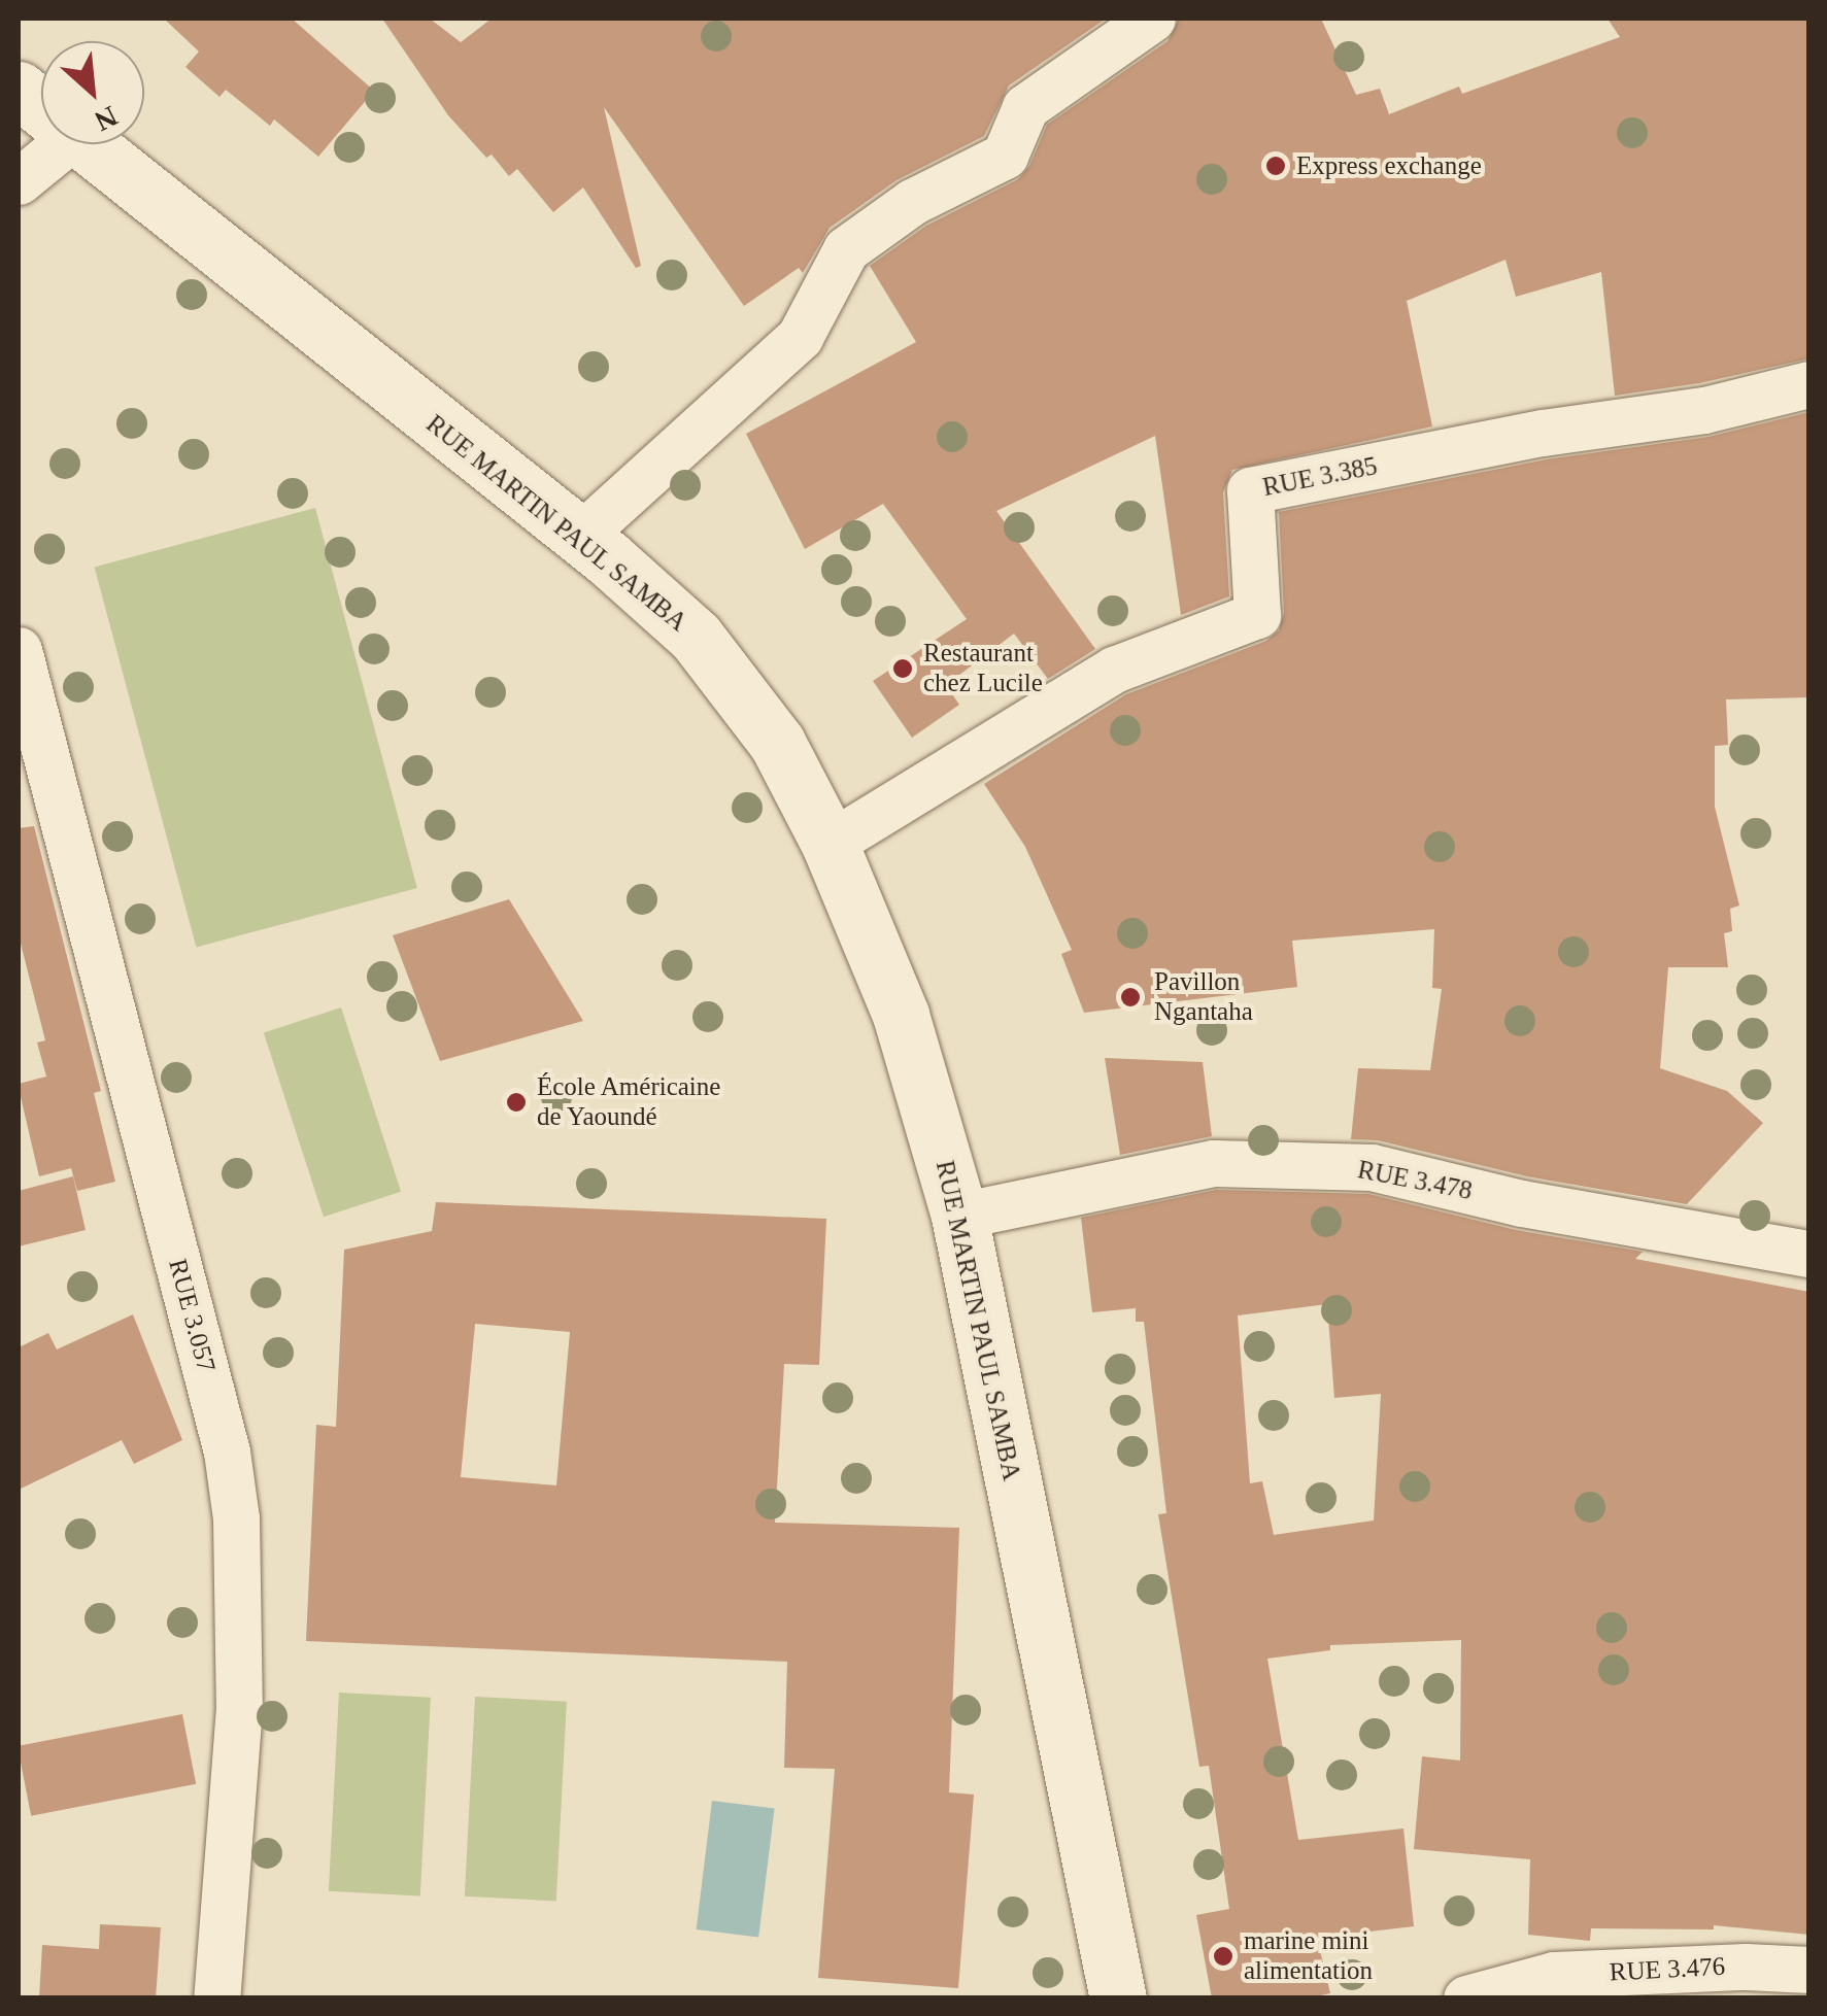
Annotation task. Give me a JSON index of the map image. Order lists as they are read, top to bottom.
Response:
{
  "streets": {
    "main road": ["RUE MARTIN PAUL SAMBA"],
    "street": [
      "RUE 3.385",
      "RUE 3.478",
      "RUE 3.057",
      "RUE 3.476"
    ]
  },
  "crossings": [
    ["RUE 3.385", "RUE MARTIN PAUL SAMBA"],
    ["RUE MARTIN PAUL SAMBA", "RUE 3.478"]
  ],
  "places": [
    "Express exchange",
    "Restaurant chez Lucile",
    "Pavillon Ngantaha",
    "École Américaine de Yaoundé",
    "marine mini alimentation"
  ],
  "north": "bottom right"
}
